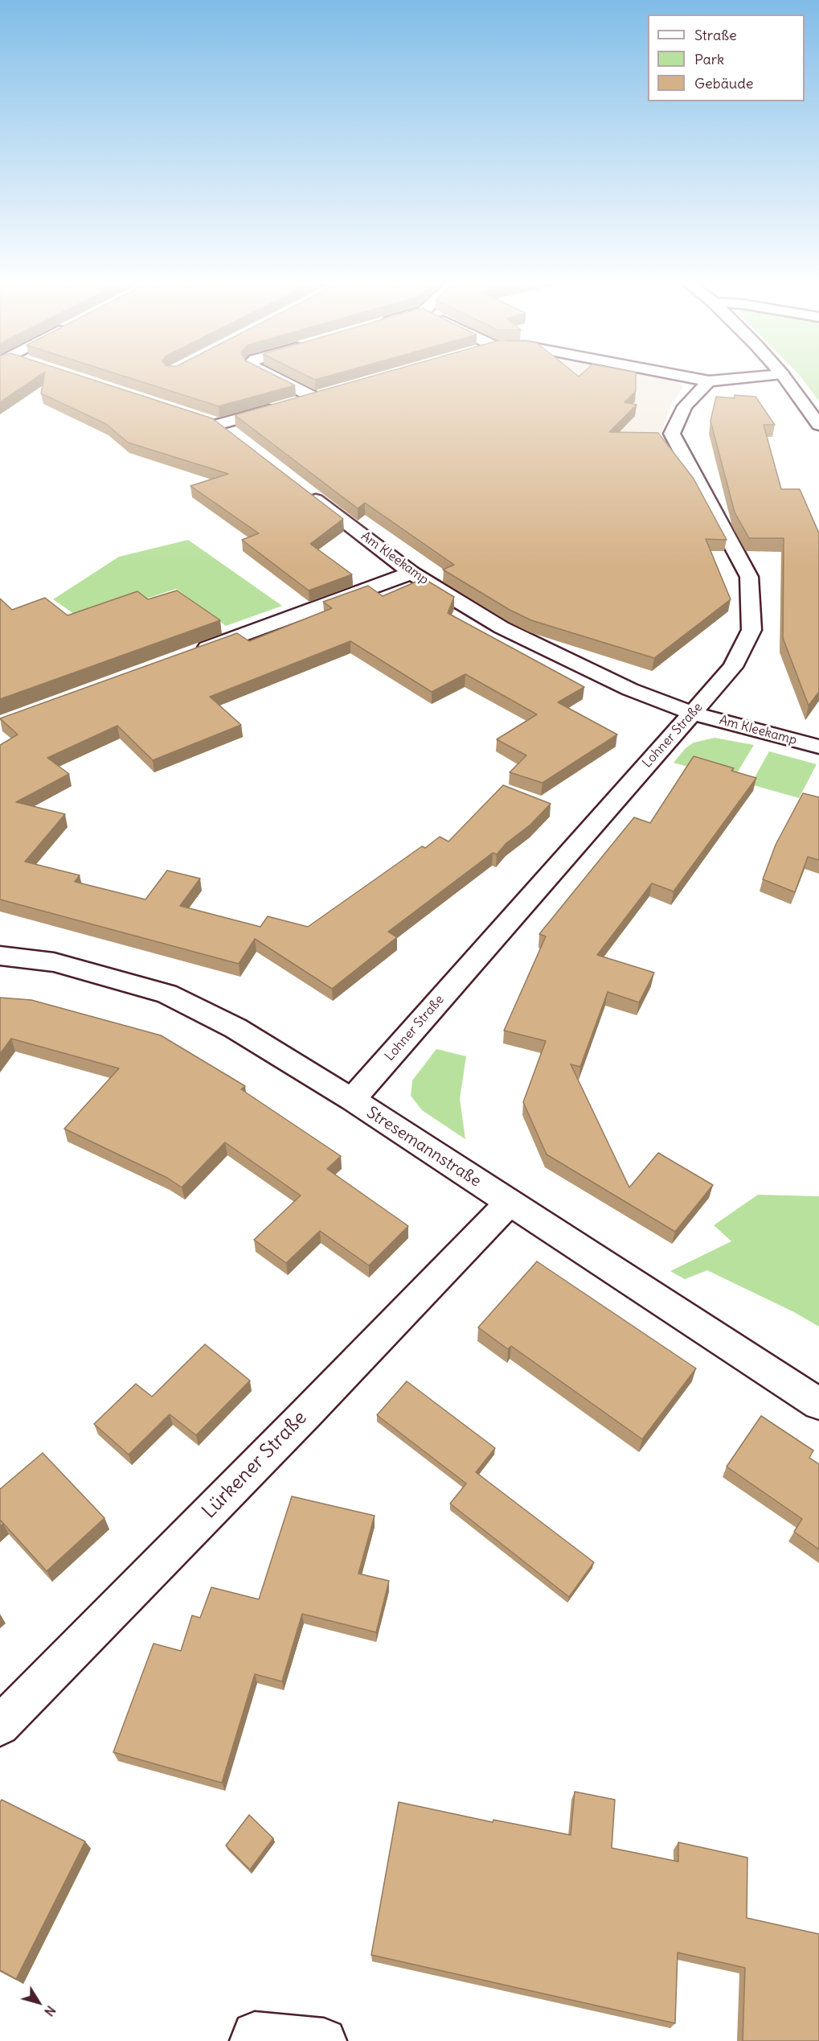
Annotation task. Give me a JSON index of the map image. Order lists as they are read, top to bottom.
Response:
{
  "streets": {
    "street": [
      "Am Kleekamp",
      "Lohner Straße",
      "Stresemannstraße",
      "Lürkener Straße"
    ]
  },
  "crossings": [
    ["Am Kleekamp", "Lohner Straße"],
    ["Lohner Straße", "Stresemannstraße"],
    ["Stresemannstraße", "Lürkener Straße"]
  ],
  "legend": ["Straße", "Park", "Gebäude"],
  "north": "bottom right"
}
